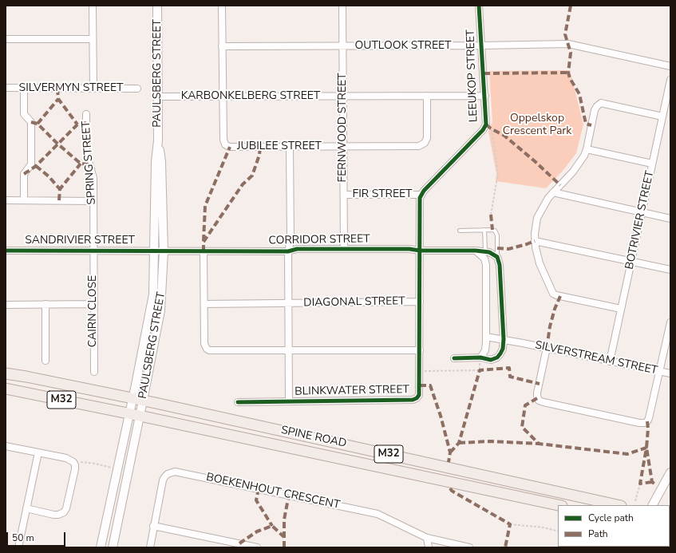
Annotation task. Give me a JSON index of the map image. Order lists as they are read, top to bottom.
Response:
{
  "streets": {
    "main road": ["M32", "SPINE ROAD"],
    "street": [
      "OUTLOOK STREET",
      "PAULSBERG STREET",
      "LEEUKOP STREET",
      "SILVERMYN STREET",
      "KARBONKELBERG STREET",
      "FERNWOOD STREET",
      "JUBILEE STREET",
      "SPRING STREET",
      "FIR STREET",
      "BOTRIVIER STREET",
      "CORRIDOR STREET",
      "SANDRIVIER STREET",
      "DIAGONAL STREET",
      "CAIRN CLOSE",
      "SILVERSTREAM STREET",
      "BLINKWATER STREET",
      "BOEKENHOUT CRESCENT"
    ]
  },
  "crossings": [
    ["OUTLOOK STREET", "LEEUKOP STREET"],
    ["OUTLOOK STREET", "FERNWOOD STREET"],
    ["PAULSBERG STREET", "KARBONKELBERG STREET"],
    ["PAULSBERG STREET", "CORRIDOR STREET"],
    ["PAULSBERG STREET", "SANDRIVIER STREET"],
    ["PAULSBERG STREET", "SPINE ROAD"],
    ["LEEUKOP STREET", "KARBONKELBERG STREET"],
    ["LEEUKOP STREET", "FIR STREET"],
    ["KARBONKELBERG STREET", "FERNWOOD STREET"],
    ["KARBONKELBERG STREET", "JUBILEE STREET"],
    ["FERNWOOD STREET", "JUBILEE STREET"],
    ["FERNWOOD STREET", "FIR STREET"],
    ["FERNWOOD STREET", "CORRIDOR STREET"],
    ["JUBILEE STREET", "BLINKWATER STREET"],
    ["SPRING STREET", "SANDRIVIER STREET"],
    ["SPRING STREET", "CAIRN CLOSE"],
    ["BOTRIVIER STREET", "SILVERSTREAM STREET"],
    ["CORRIDOR STREET", "SANDRIVIER STREET"],
    ["CORRIDOR STREET", "BLINKWATER STREET"],
    ["SANDRIVIER STREET", "CAIRN CLOSE"],
    ["DIAGONAL STREET", "BLINKWATER STREET"]
  ],
  "parks": ["Oppelskop Crescent Park"],
  "legend": ["Cycle path", "Path"],
  "scale_bar": "50 m"
}
